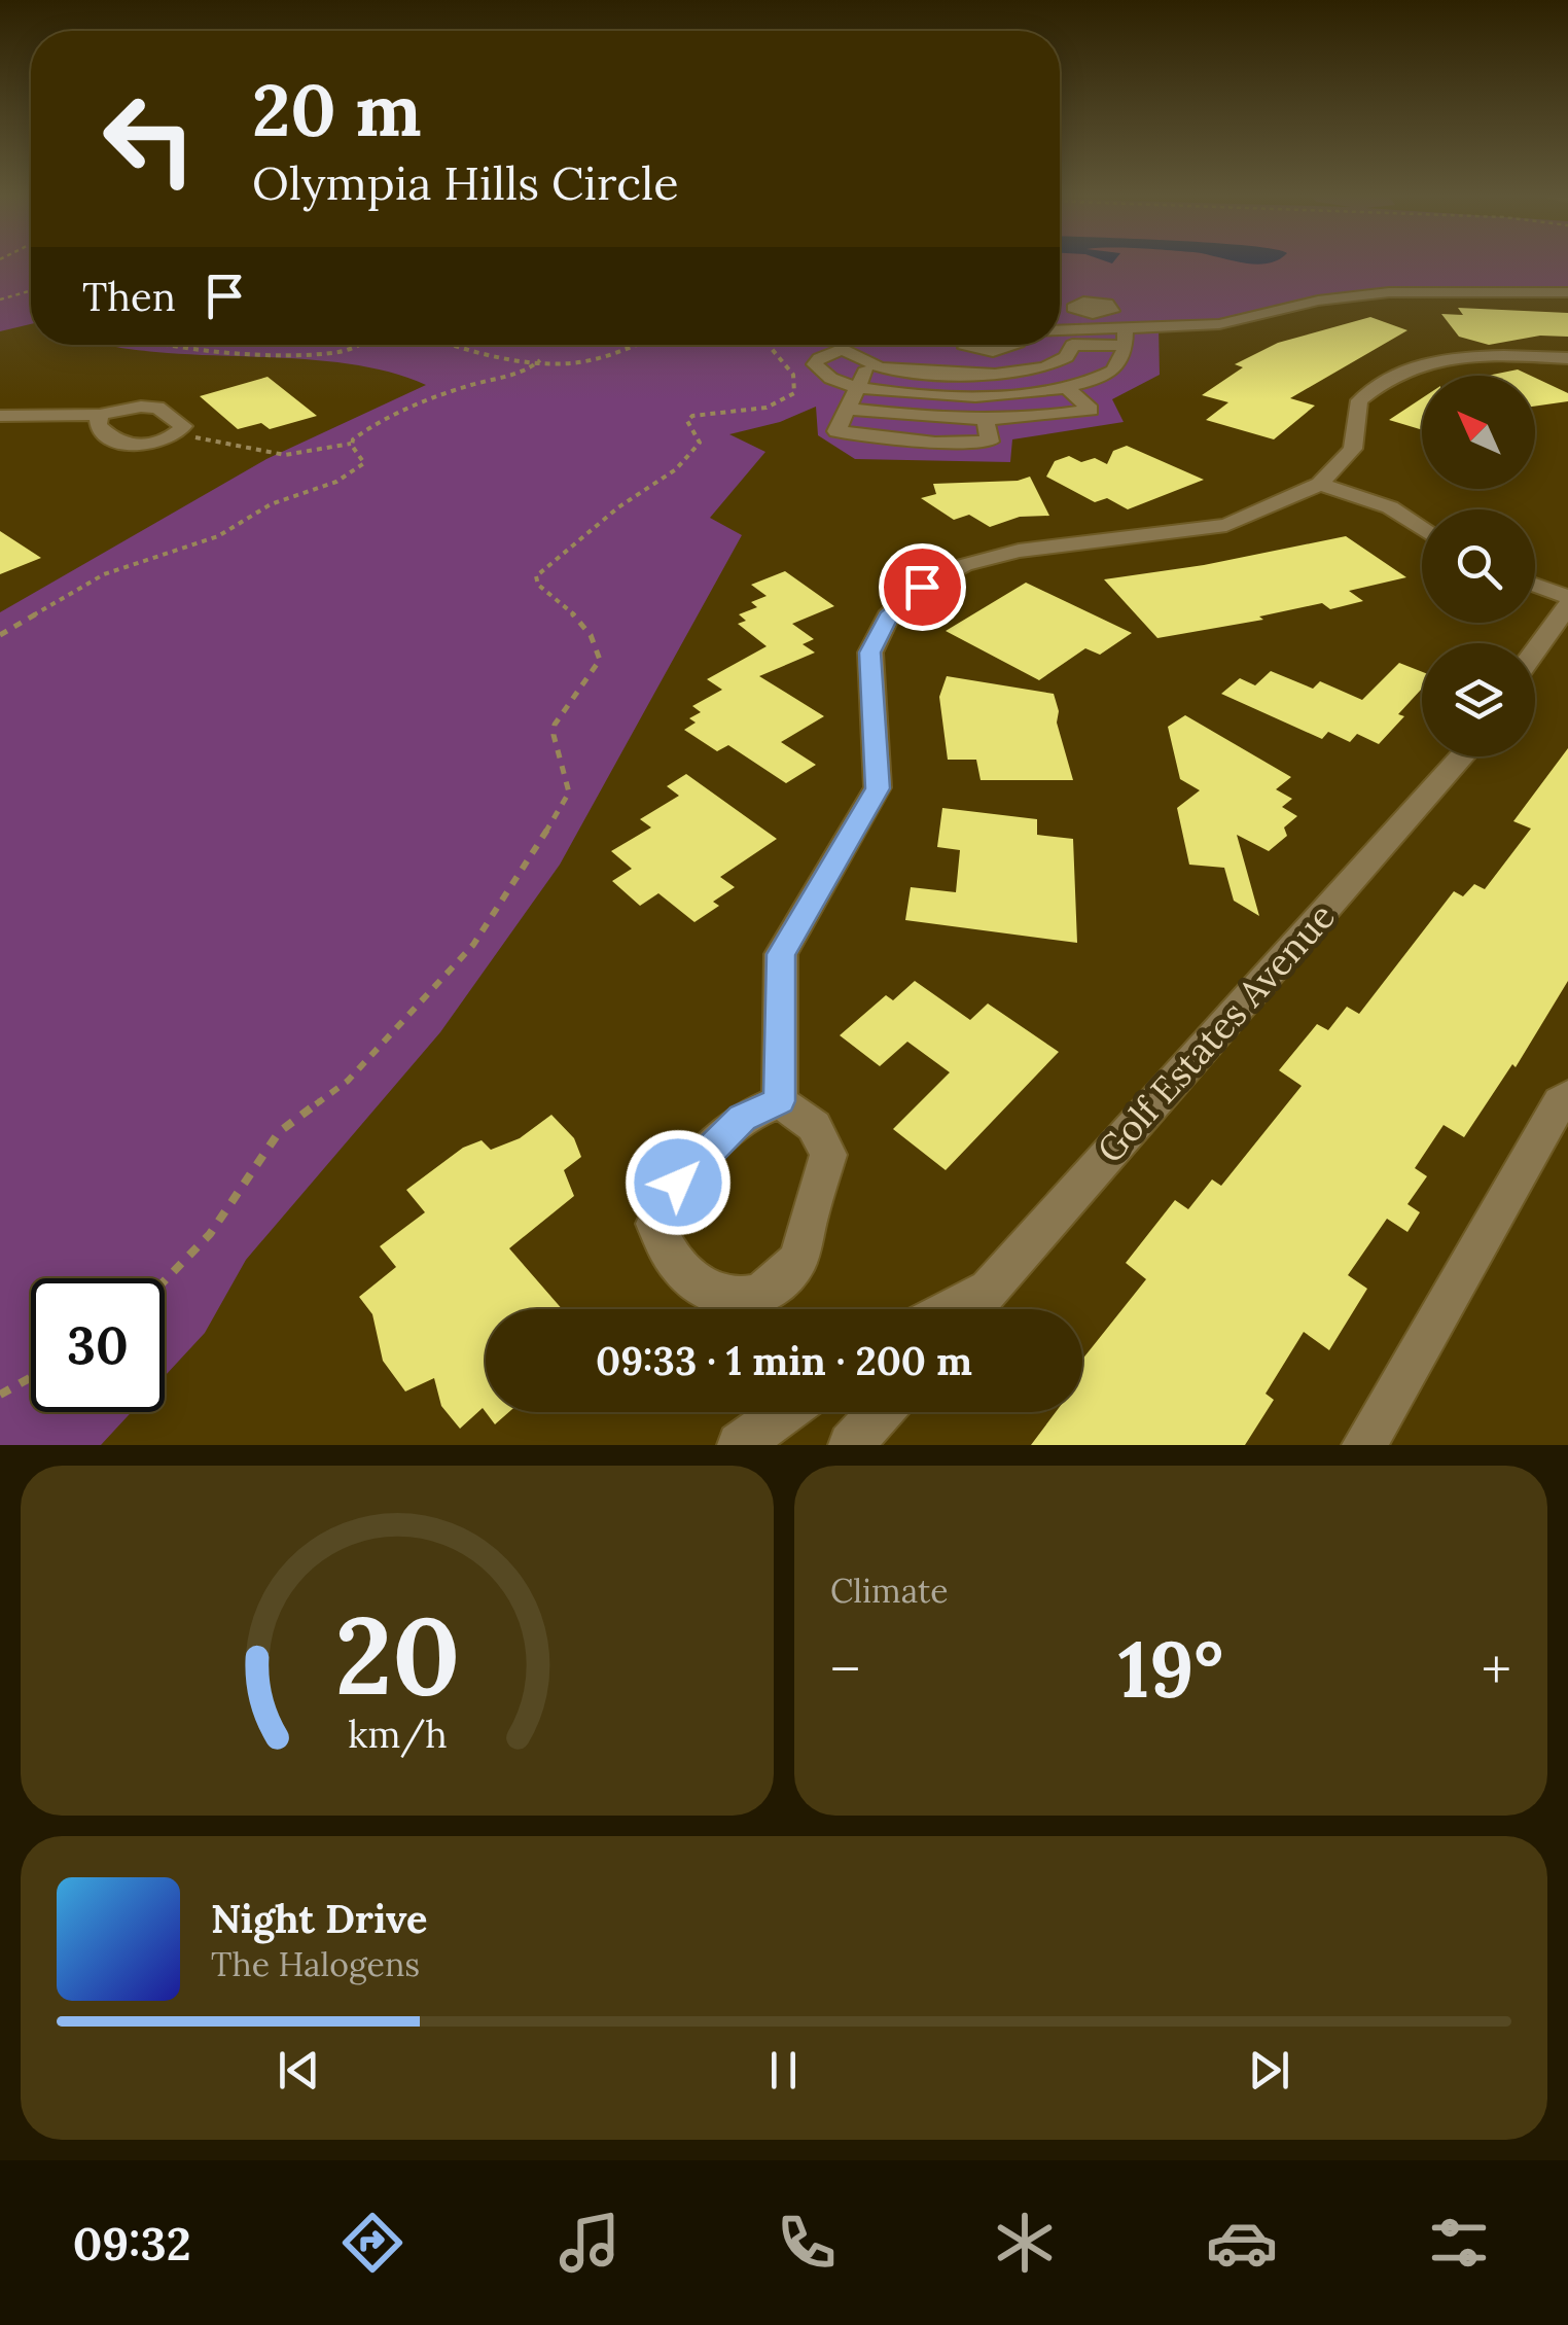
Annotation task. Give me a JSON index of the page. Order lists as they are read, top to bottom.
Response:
{
  "streets": {
    "street": ["Golf Estates Avenue"]
  },
  "north": "top left",
  "page": {
    "turn": ["20 m", "Olympia Hills Circle"],
    "then": "Then",
    "limit": "30",
    "trip": "09:33 · 1 min · 200 m",
    "tile": "Climate",
    "heat": ["−", "19°", "+"],
    "song": ["Night Drive", "The Halogens"],
    "tabs": "09:32",
    "gauge": ["20", "km/h"]
  }
}
